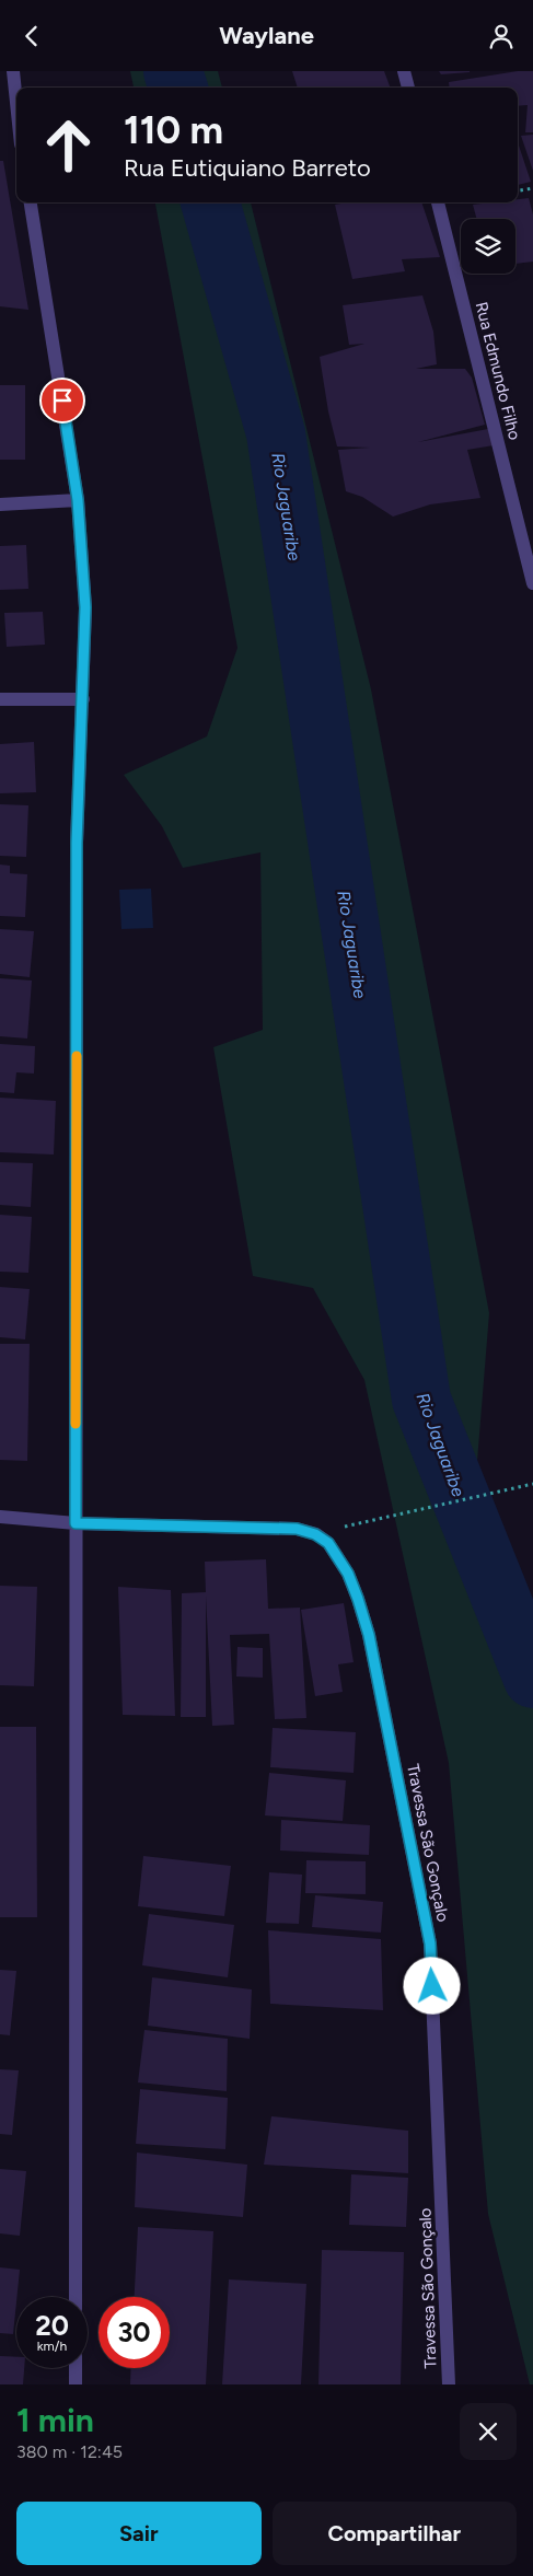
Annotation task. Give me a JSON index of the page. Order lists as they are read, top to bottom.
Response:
{
  "streets": {
    "street": ["Rua Edmundo Filho", "Travessa São Gonçalo"]
  },
  "water": ["Rio Jaguaribe"],
  "page": {
    "header": "Waylane",
    "turn": ["110 m", "Rua Eutiquiano Barreto"],
    "speed": "20 km/h",
    "limit": "30",
    "heading": ["1 min", "380 m · 12:45"],
    "buttons": ["Sair", "Compartilhar"]
  }
}
